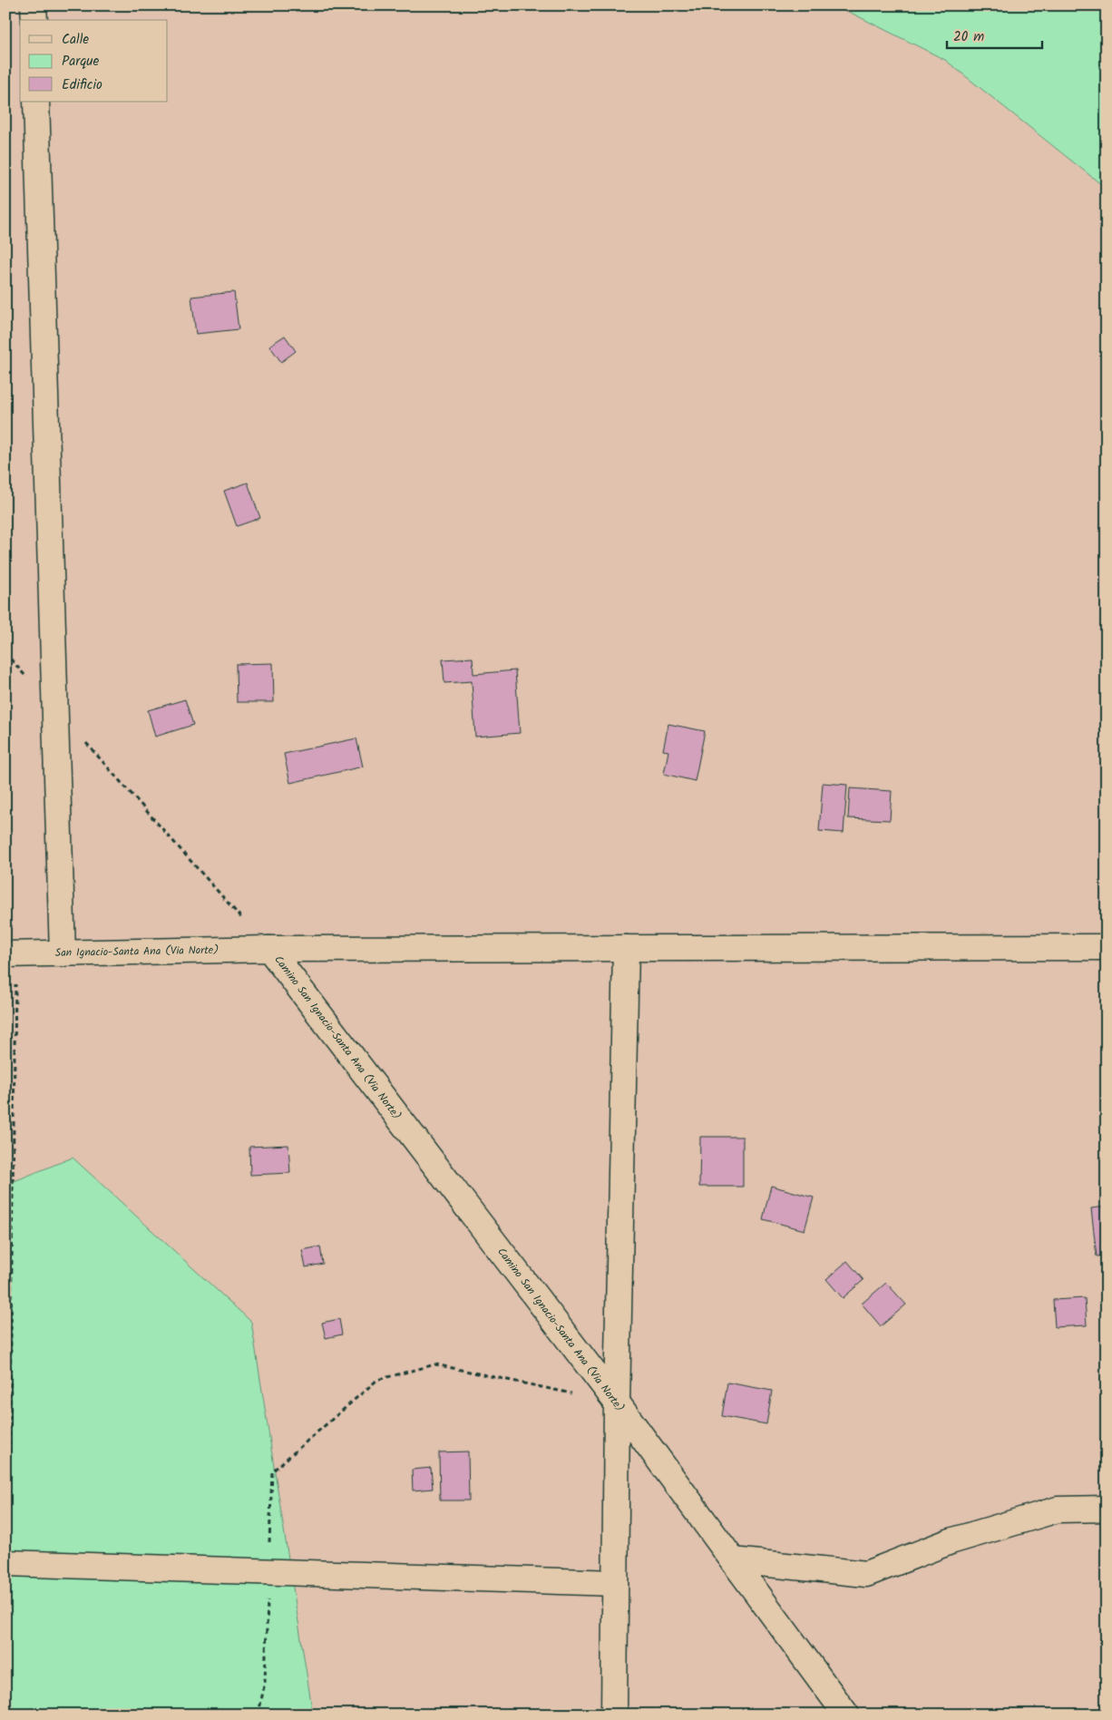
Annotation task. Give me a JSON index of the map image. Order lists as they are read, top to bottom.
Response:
{
  "streets": {
    "street": ["San Ignacio-Santa Ana (Via Norte)", "Camino San Ignacio-Santa Ana (Via Norte)"]
  },
  "crossings": [
    ["San Ignacio-Santa Ana (Via Norte)", "Camino San Ignacio-Santa Ana (Via Norte)"]
  ],
  "legend": ["Calle", "Parque", "Edificio"],
  "scale_bar": "20 m"
}
